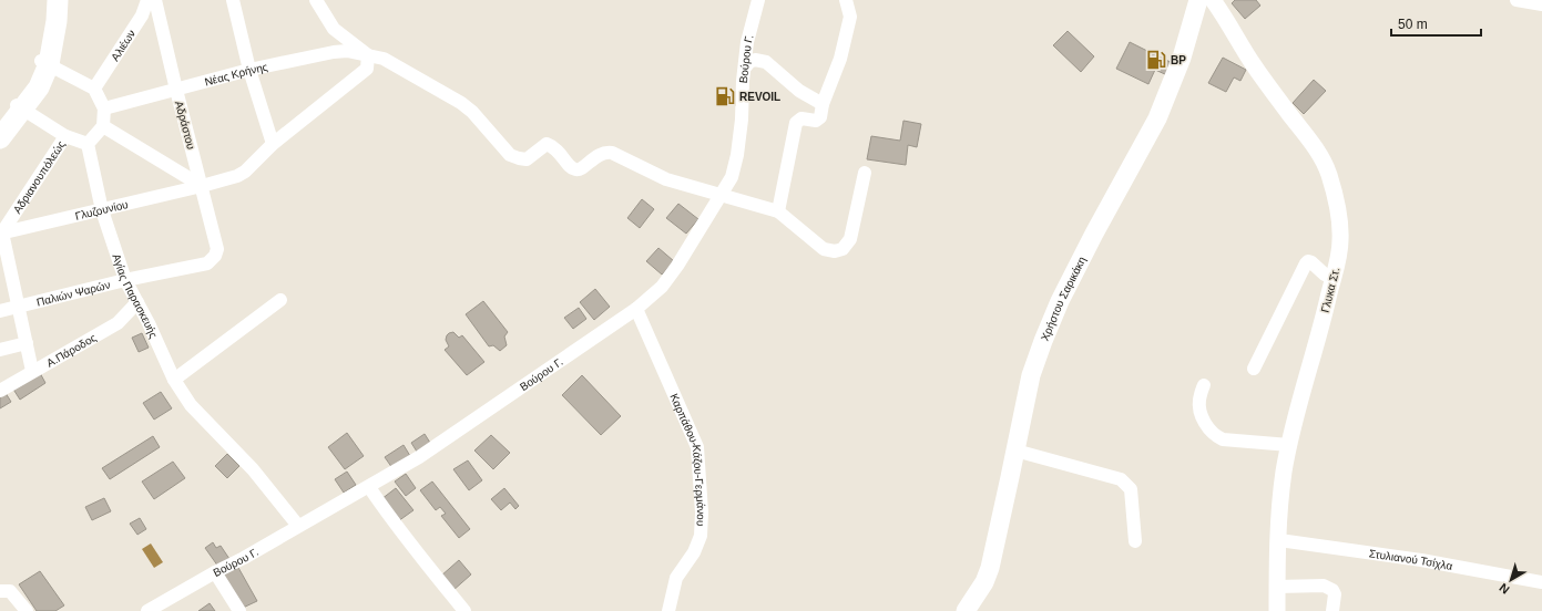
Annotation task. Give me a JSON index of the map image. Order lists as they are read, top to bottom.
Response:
{
  "streets": {
    "main road": ["Χρήστου Σαρικάκη"],
    "street": [
      "Αλιέων",
      "Βούρου Γ.",
      "Νέας Κρήνης",
      "Αδράστου",
      "Αδριανουπόλεώς",
      "Γλυζουνίου",
      "Γλυκα Στ.",
      "Παλιών Ψαρών",
      "Αγίας Παρασκευής",
      "Α.Πάροδος",
      "Καρπάθου-Κάζου-Γερμάνου",
      "Στυλιανού Τσίχλα"
    ]
  },
  "crossings": [
    ["Βούρου Γ.", "Αγίας Παρασκευής"],
    ["Βούρου Γ.", "Καρπάθου-Κάζου-Γερμάνου"],
    ["Νέας Κρήνης", "Αδράστου"],
    ["Νέας Κρήνης", "Γλυζουνίου"],
    ["Αδράστου", "Γλυζουνίου"],
    ["Αδράστου", "Παλιών Ψαρών"],
    ["Αδριανουπόλεώς", "Γλυζουνίου"],
    ["Γλυζουνίου", "Αγίας Παρασκευής"],
    ["Γλυκα Στ.", "Στυλιανού Τσίχλα"],
    ["Παλιών Ψαρών", "Αγίας Παρασκευής"],
    ["Αγίας Παρασκευής", "Α.Πάροδος"]
  ],
  "places": {
    "fuel station": ["BP", "REVOIL"]
  },
  "scale_bar": "50 m",
  "north": "bottom left"
}
